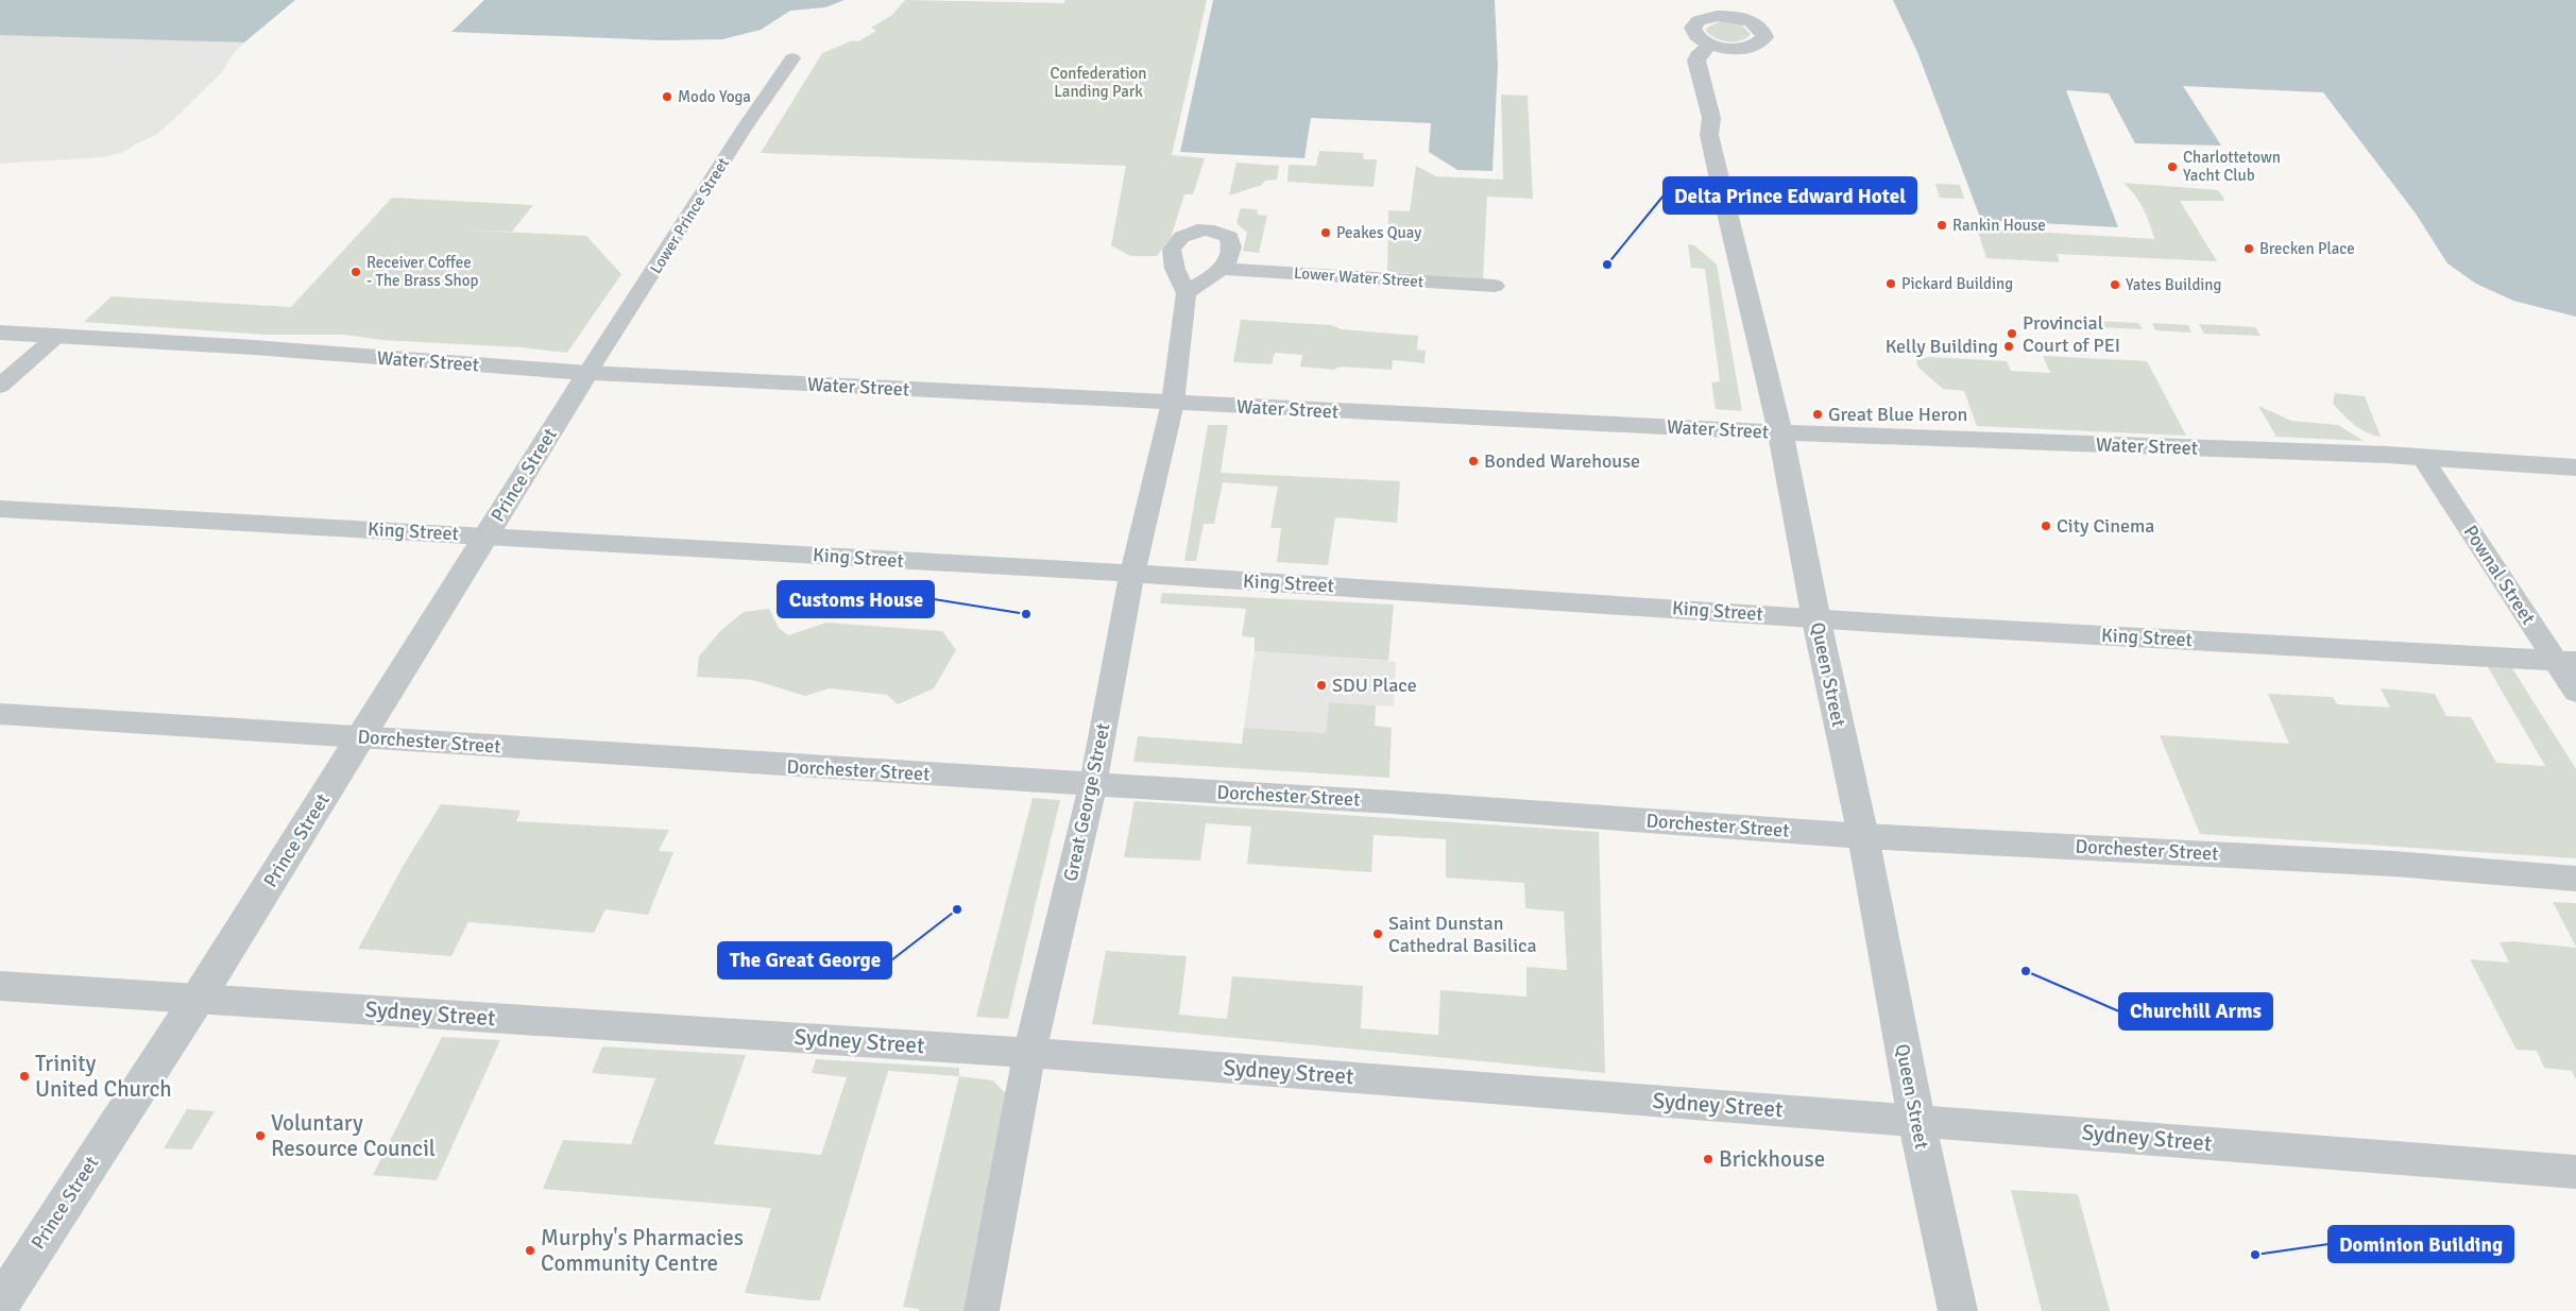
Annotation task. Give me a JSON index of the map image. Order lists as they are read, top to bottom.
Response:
{
  "streets": {
    "street": [
      "Lower Prince Street",
      "Lower Water Street",
      "Water Street",
      "Prince Street",
      "King Street",
      "Pownal Street",
      "Queen Street",
      "Dorchester Street",
      "Great George Street",
      "Sydney Street"
    ]
  },
  "crossings": [
    ["Lower Prince Street", "Water Street"],
    ["Lower Prince Street", "Prince Street"],
    ["Lower Water Street", "Great George Street"],
    ["Water Street", "Prince Street"],
    ["Water Street", "Pownal Street"],
    ["Water Street", "Queen Street"],
    ["Water Street", "Great George Street"],
    ["Prince Street", "King Street"],
    ["Prince Street", "Dorchester Street"],
    ["Prince Street", "Sydney Street"],
    ["King Street", "Pownal Street"],
    ["King Street", "Queen Street"],
    ["King Street", "Great George Street"],
    ["Queen Street", "Dorchester Street"],
    ["Queen Street", "Sydney Street"],
    ["Dorchester Street", "Great George Street"],
    ["Great George Street", "Sydney Street"]
  ],
  "parks": ["Confederation Landing Park"],
  "places": [
    "Modo Yoga",
    "Charlottetown Yacht Club",
    "Rankin House",
    "Peakes Quay",
    "Brecken Place",
    "Delta Prince Edward Hotel",
    "Receiver Coffee - The Brass Shop",
    "Pickard Building",
    "Yates Building",
    "Provincial Court of PEI",
    "Kelly Building",
    "Great Blue Heron",
    "Bonded Warehouse",
    "City Cinema",
    "Customs House",
    "SDU Place",
    "The Great George",
    "Saint Dunstan Cathedral Basilica",
    "Churchill Arms",
    "Trinity United Church",
    "Voluntary Resource Council",
    "Brickhouse",
    "Murphy's Pharmacies Community Centre",
    "Dominion Building"
  ]
}
